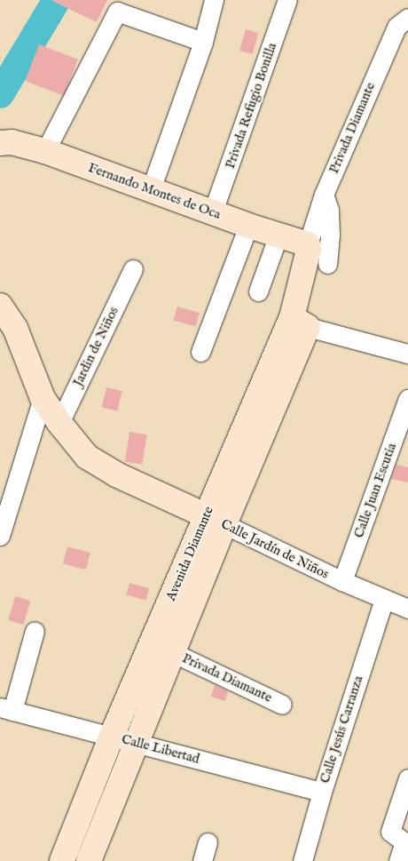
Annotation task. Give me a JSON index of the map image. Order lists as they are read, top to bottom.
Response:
{
  "streets": {
    "main road": ["Fernando Montes de Oca", "Calle Jardín de Niños", "Avenida Diamante"],
    "street": [
      "Privada Refugio Bonilla",
      "Privada Diamante",
      "Jardin de Niños",
      "Calle Juan Escutia",
      "Calle Jesús Carranza",
      "Calle Libertad"
    ]
  },
  "crossings": [
    ["Privada Refugio Bonilla", "Fernando Montes de Oca"],
    ["Privada Diamante", "Fernando Montes de Oca"],
    ["Privada Diamante", "Avenida Diamante"],
    ["Fernando Montes de Oca", "Avenida Diamante"],
    ["Jardin de Niños", "Calle Jardín de Niños"],
    ["Calle Juan Escutia", "Calle Jardín de Niños"],
    ["Calle Jardín de Niños", "Avenida Diamante"],
    ["Calle Jardín de Niños", "Calle Jesús Carranza"],
    ["Avenida Diamante", "Calle Libertad"],
    ["Calle Jesús Carranza", "Calle Libertad"]
  ]
}
